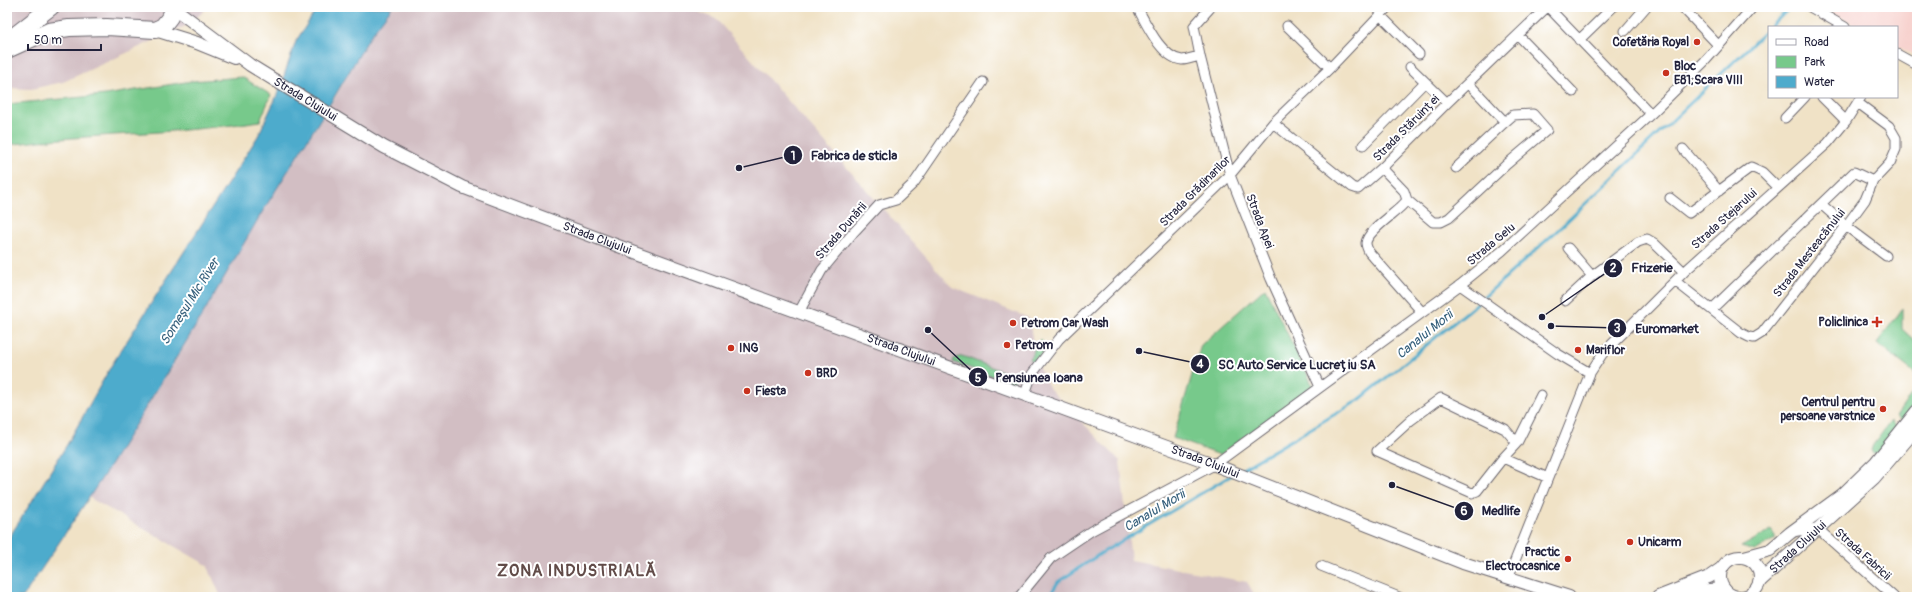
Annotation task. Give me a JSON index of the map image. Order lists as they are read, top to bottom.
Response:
{
  "streets": {
    "main road": ["Strada Clujului"],
    "street": [
      "Strada Stăruinței",
      "Strada Grădinarilor",
      "Strada Stejarului",
      "Strada Apei",
      "Strada Dunării",
      "Strada Gelu",
      "Strada Mesteacănului",
      "Strada Fabricii"
    ]
  },
  "crossings": [
    ["Strada Clujului", "Strada Grădinarilor"],
    ["Strada Clujului", "Strada Stejarului"],
    ["Strada Clujului", "Strada Dunării"],
    ["Strada Clujului", "Strada Gelu"],
    ["Strada Clujului", "Strada Fabricii"],
    ["Strada Stăruinței", "Strada Grădinarilor"],
    ["Strada Stăruinței", "Strada Gelu"],
    ["Strada Grădinarilor", "Strada Apei"],
    ["Strada Stejarului", "Strada Mesteacănului"],
    ["Strada Apei", "Strada Gelu"]
  ],
  "districts": ["ZONA INDUSTRIALĂ"],
  "water": ["Someşul Mic River", "Canalul Morii"],
  "places": {
    "other": [
      "Cofetăria Royal",
      "Bloc E81;Scara VIII",
      "Fabrica de sticla",
      "Frizerie",
      "Petrom Car Wash",
      "Euromarket",
      "Pensiunea Ioana",
      "Petrom",
      "ING",
      "Mariflor",
      "SC Auto Service Lucrețiu SA",
      "BRD",
      "Fiesta",
      "Centrul pentru persoane varstnice",
      "Medlife",
      "Unicarm",
      "Practic Electrocasnice"
    ],
    "health": ["Policlinica"]
  },
  "legend": ["Road", "Park", "Water"],
  "scale_bar": "50 m"
}
